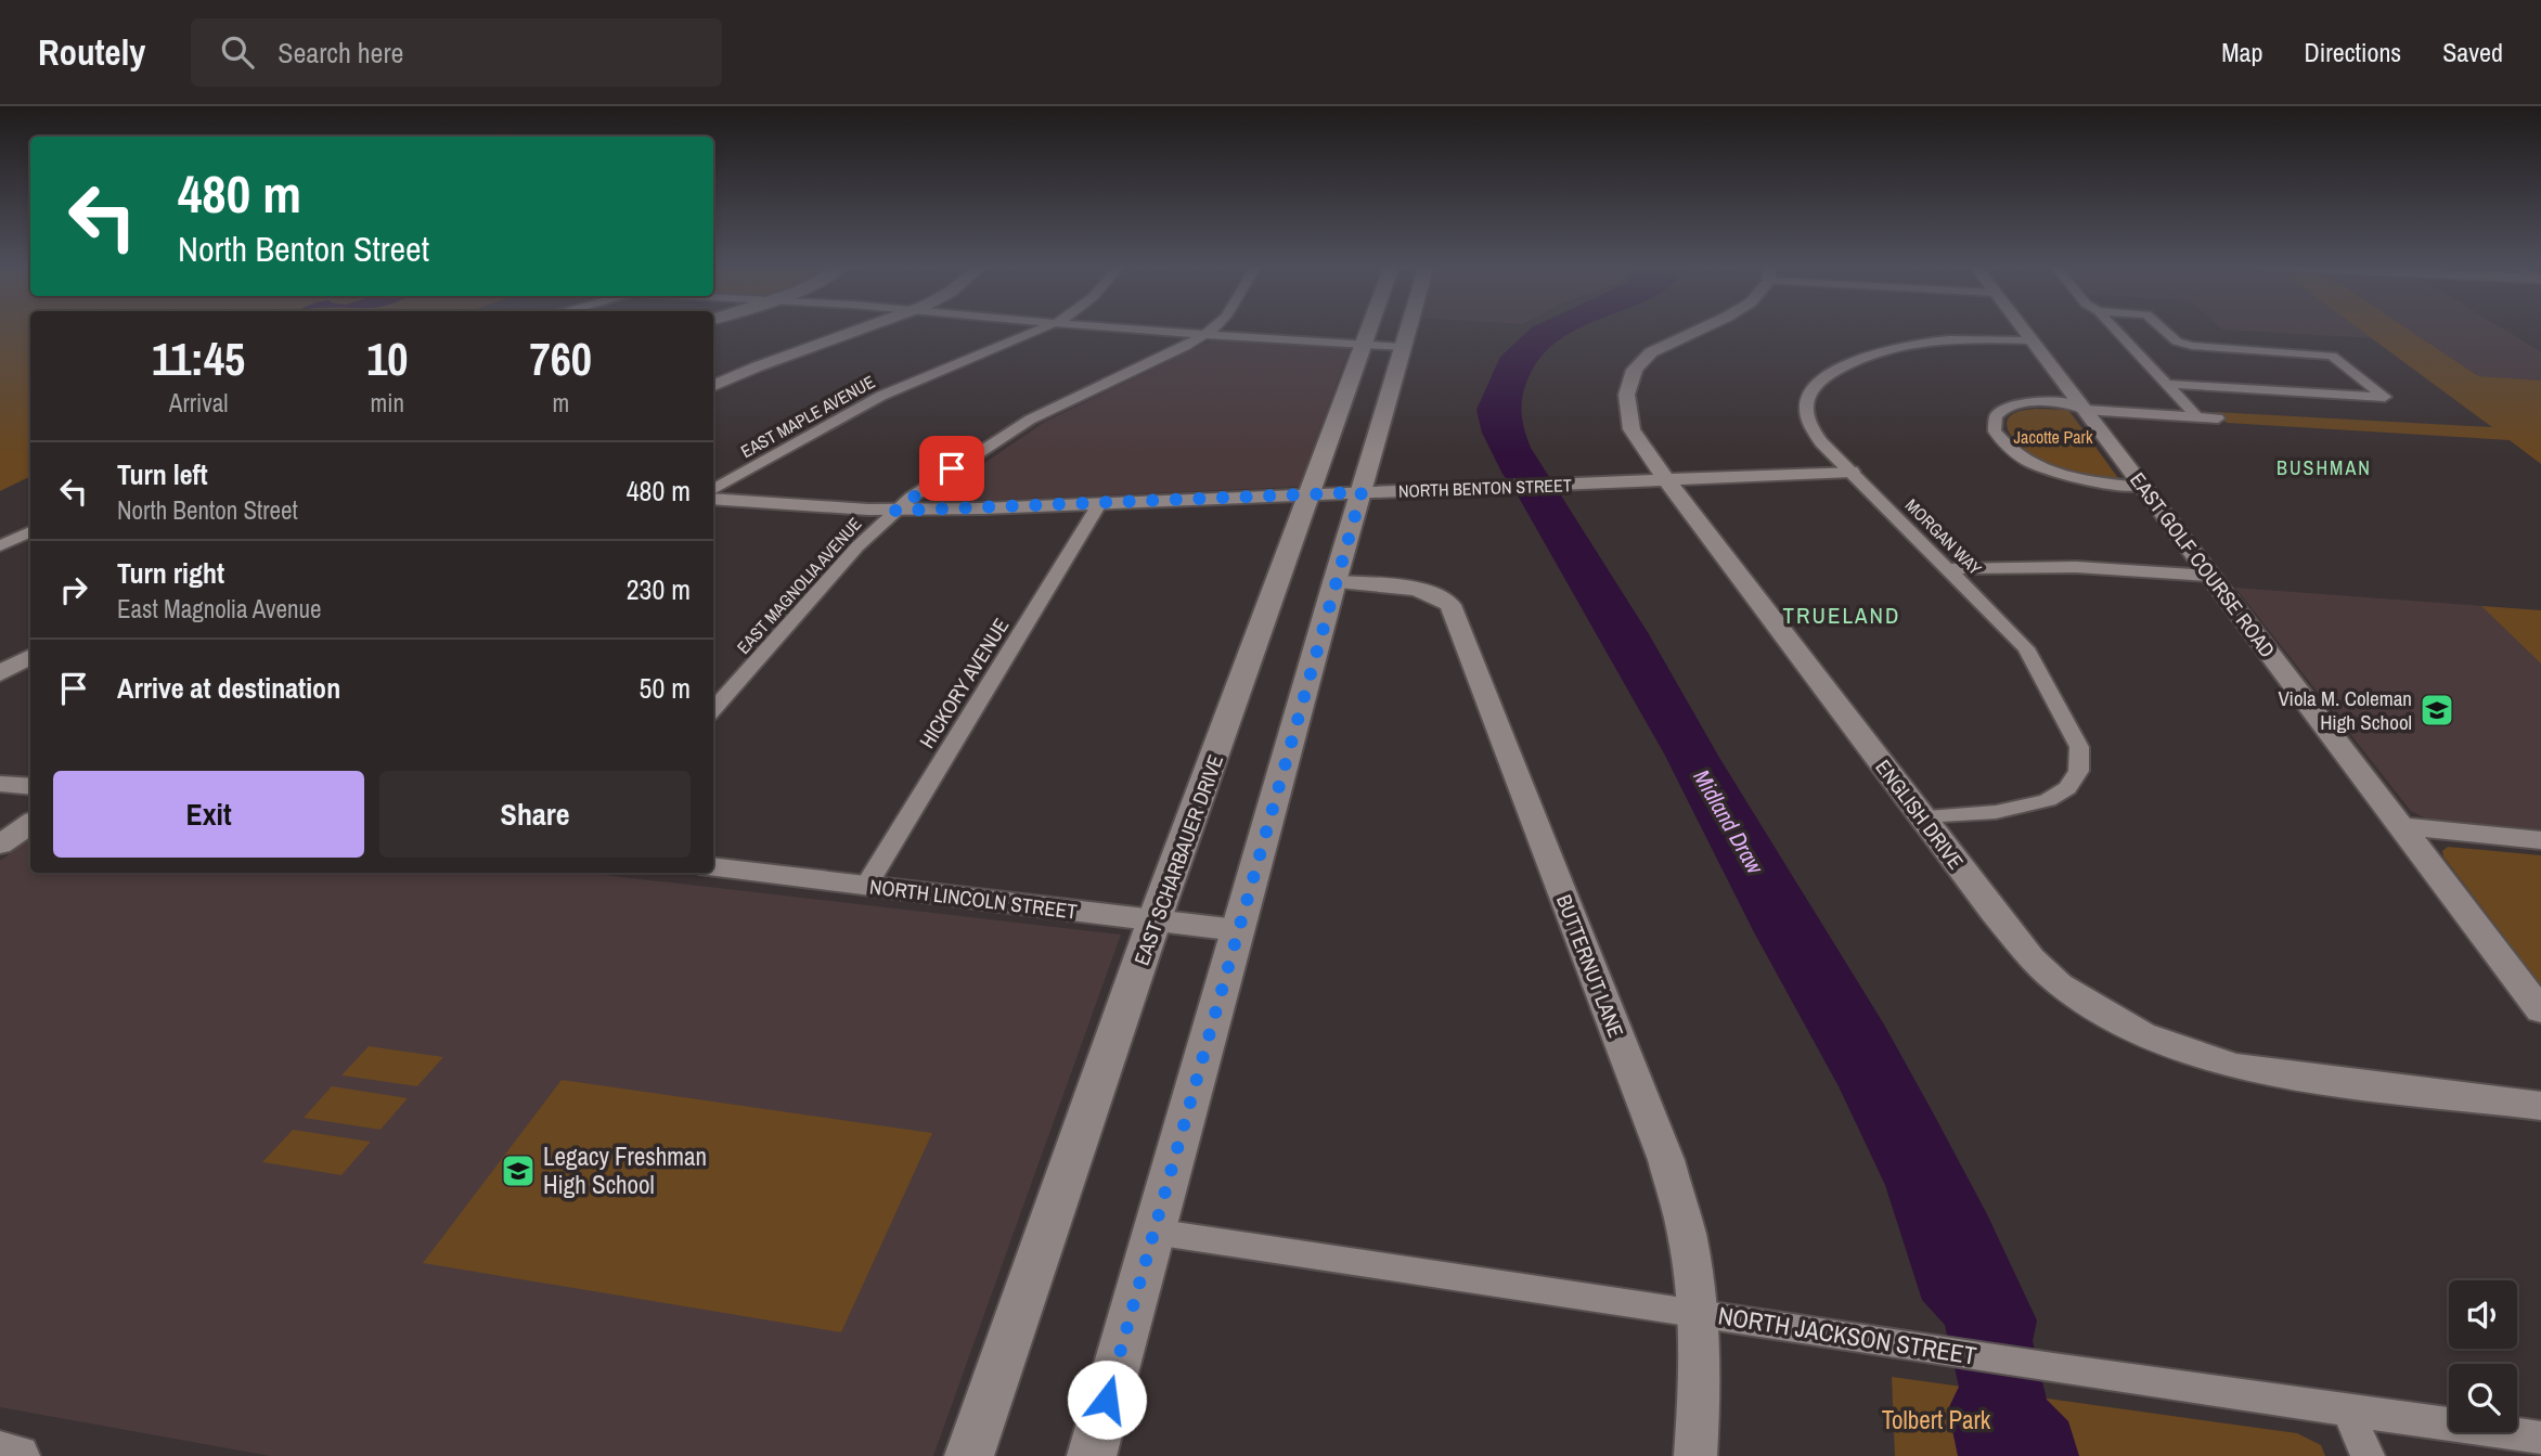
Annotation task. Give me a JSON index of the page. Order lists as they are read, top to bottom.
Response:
{
  "streets": {
    "main road": ["EAST SCHARBAUER DRIVE"],
    "street": [
      "EAST MAPLE AVENUE",
      "NORTH BENTON STREET",
      "MORGAN WAY",
      "EAST GOLF COURSE ROAD",
      "EAST MAGNOLIA AVENUE",
      "HICKORY AVENUE",
      "ENGLISH DRIVE",
      "NORTH LINCOLN STREET",
      "BUTTERNUT LANE",
      "NORTH JACKSON STREET"
    ]
  },
  "crossings": [
    ["NORTH BENTON STREET", "MORGAN WAY"],
    ["NORTH BENTON STREET", "EAST MAGNOLIA AVENUE"],
    ["NORTH BENTON STREET", "HICKORY AVENUE"],
    ["NORTH BENTON STREET", "ENGLISH DRIVE"],
    ["NORTH BENTON STREET", "EAST SCHARBAUER DRIVE"],
    ["MORGAN WAY", "EAST GOLF COURSE ROAD"],
    ["MORGAN WAY", "ENGLISH DRIVE"],
    ["HICKORY AVENUE", "NORTH LINCOLN STREET"],
    ["EAST SCHARBAUER DRIVE", "NORTH LINCOLN STREET"],
    ["BUTTERNUT LANE", "NORTH JACKSON STREET"]
  ],
  "districts": ["BUSHMAN", "TRUELAND"],
  "water": ["Midland Draw"],
  "parks": ["Jacotte Park", "Tolbert Park"],
  "places": {
    "school or university": ["Viola M. Coleman High School", "Legacy Freshman High School"]
  },
  "page": {
    "header": "Routely",
    "search": "Search here",
    "nav": ["Map", "Directions", "Saved"],
    "turn": ["480 m", "North Benton Street"],
    "eta": [
      "11:45",
      "Arrival",
      "10",
      "min",
      "760",
      "m"
    ],
    "list": [
      {
        "name": "Turn left",
        "note": "North Benton Street",
        "value": "480 m"
      },
      {
        "name": "Turn right",
        "note": "East Magnolia Avenue",
        "value": "230 m"
      },
      {
        "name": "Arrive at destination",
        "value": "50 m"
      }
    ],
    "buttons": ["Exit", "Share"]
  }
}
